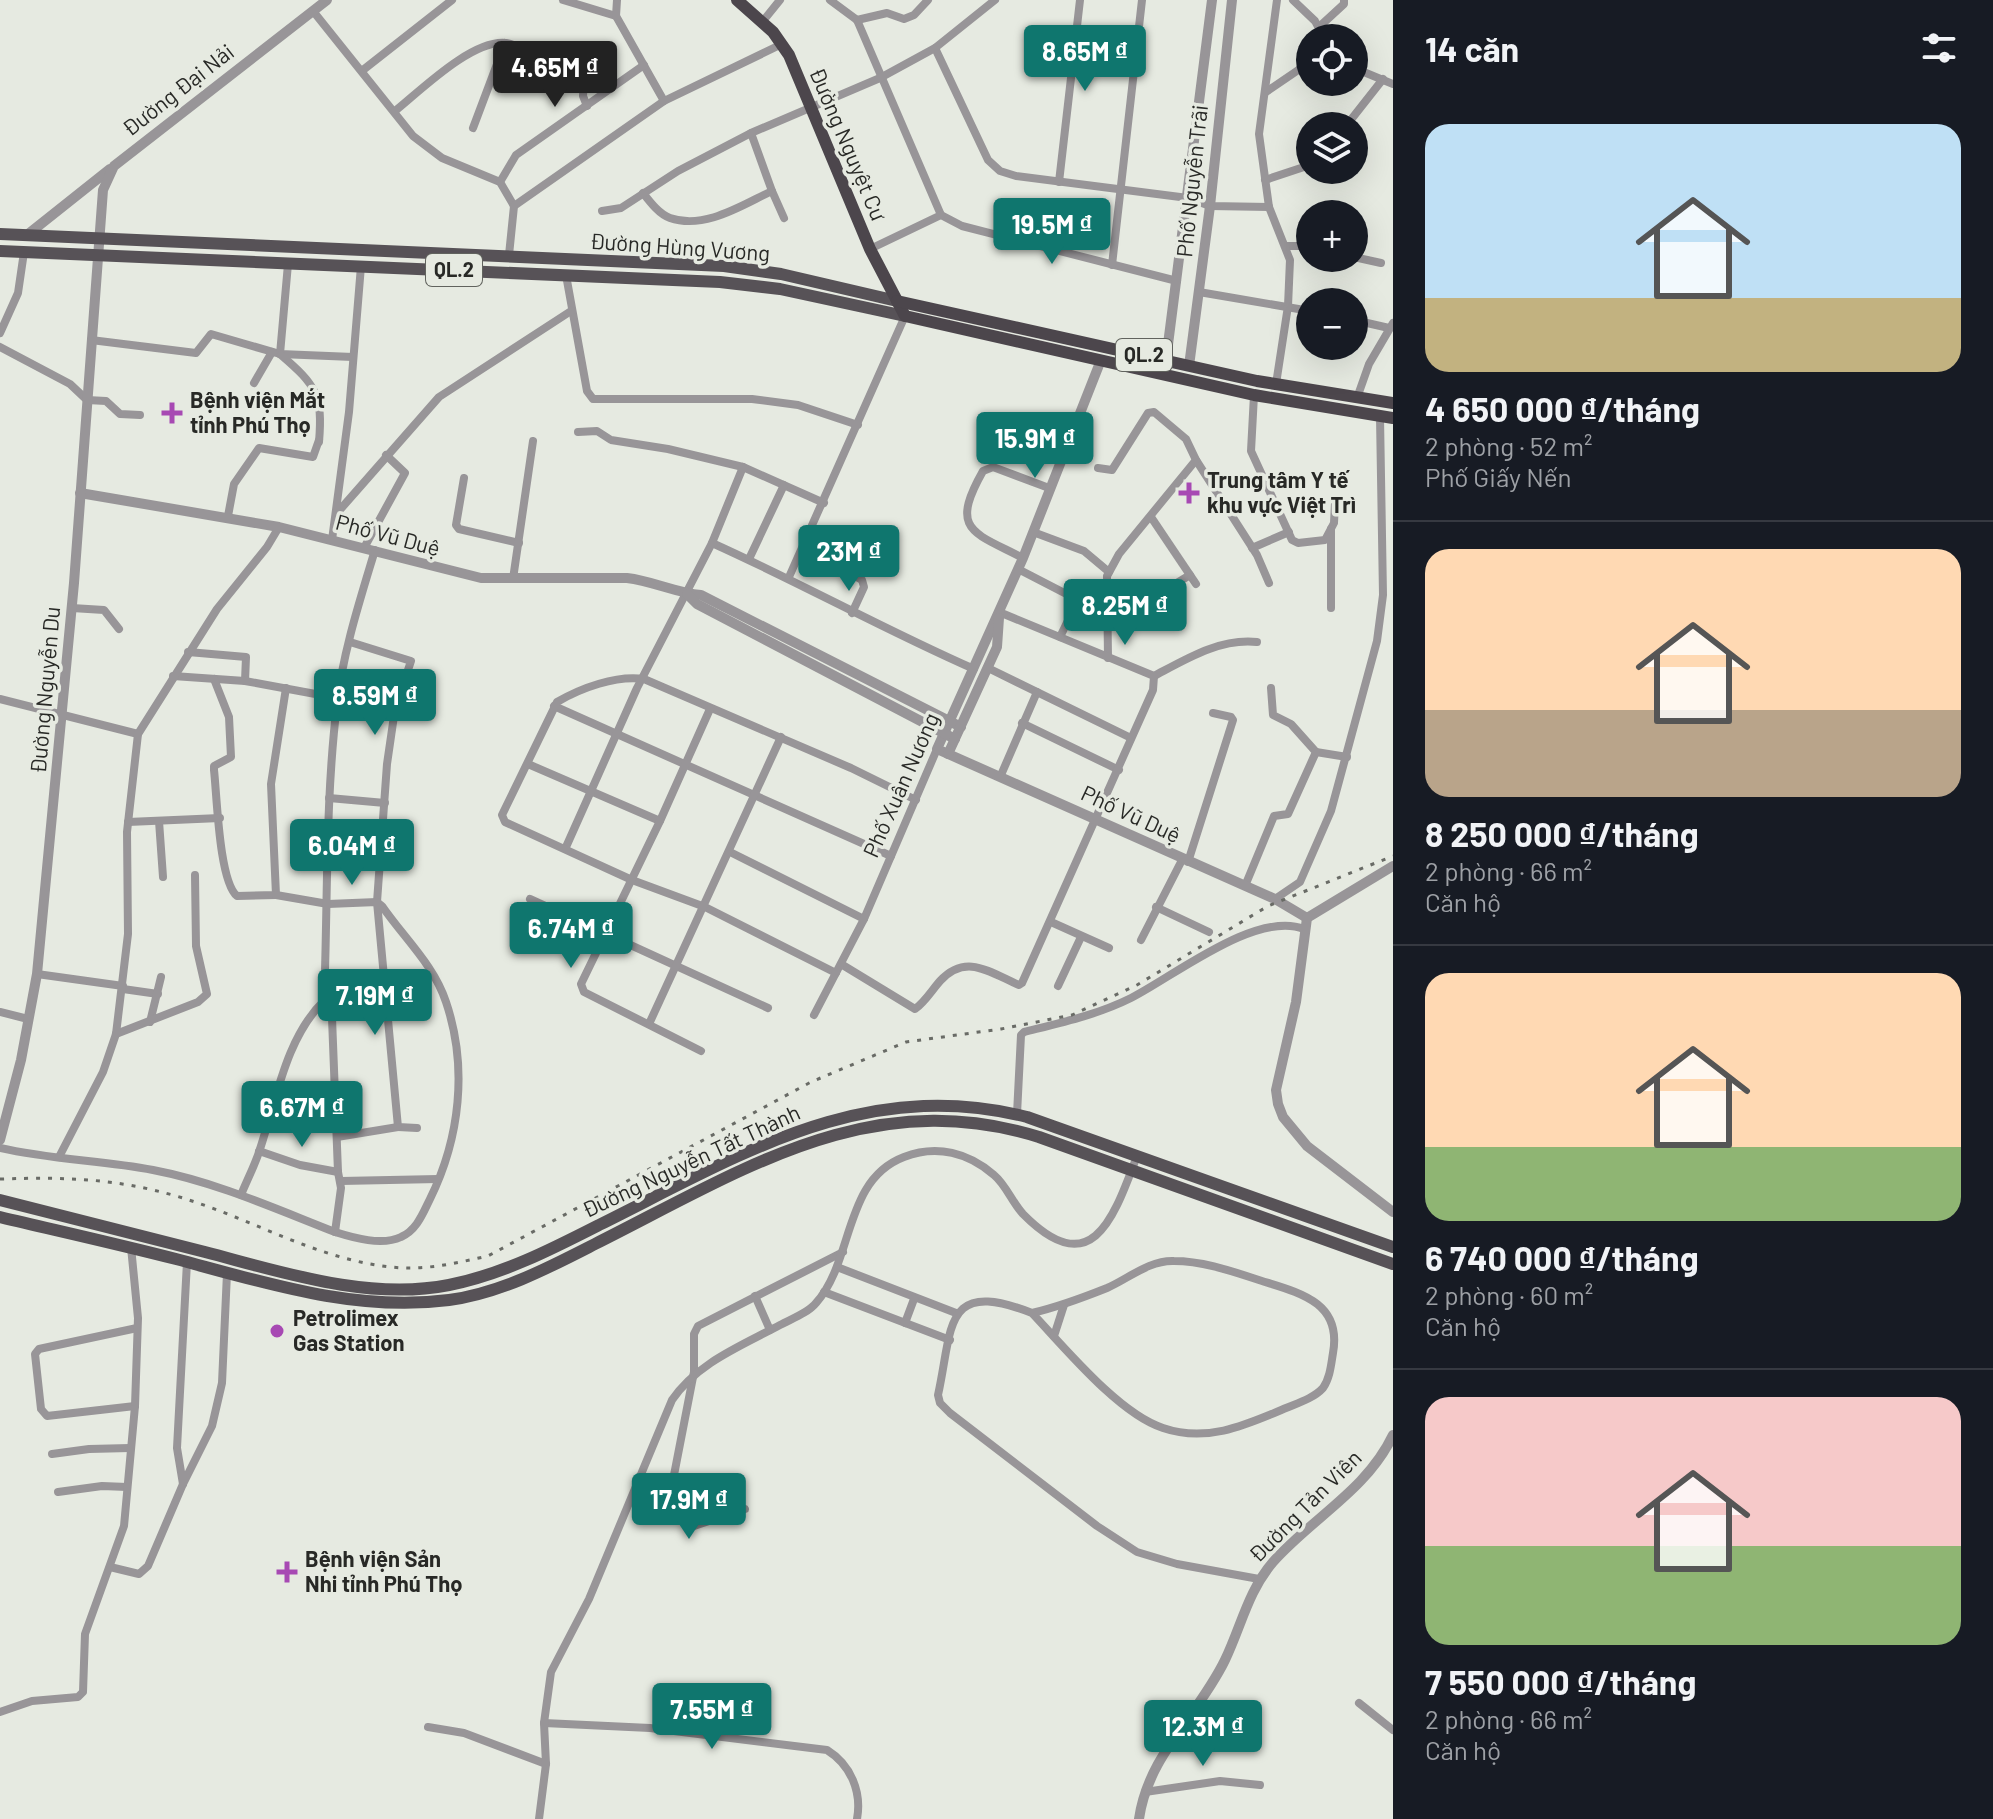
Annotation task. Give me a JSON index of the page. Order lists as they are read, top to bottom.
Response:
{
  "streets": {
    "highway": ["Đường Nguyệt Cư", "Đường Hùng Vương", "QL.2"],
    "main road": ["Đường Nguyễn Tất Thành"],
    "street": [
      "Đường Đại Nải",
      "Phố Nguyễn Trãi",
      "Phố Vũ Duệ",
      "Đường Nguyễn Du",
      "Phố Xuân Nương",
      "Đường Tản Viên"
    ]
  },
  "crossings": [
    ["Đường Đại Nải", "Đường Hùng Vương"],
    ["Đường Đại Nải", "Đường Nguyễn Du"],
    ["Đường Nguyệt Cư", "Đường Hùng Vương"],
    ["Phố Nguyễn Trãi", "Đường Hùng Vương"],
    ["Đường Hùng Vương", "Đường Nguyễn Du"],
    ["Đường Hùng Vương", "Phố Xuân Nương"],
    ["Phố Vũ Duệ", "Đường Nguyễn Du"],
    ["Phố Vũ Duệ", "Phố Xuân Nương"]
  ],
  "places": {
    "health": ["Bệnh viện Mắt tỉnh Phú Thọ", "Trung tâm Y tế khu vực Việt Trì", "Bệnh viện Sản Nhi tỉnh Phú Thọ"],
    "other": ["Petrolimex Gas Station"]
  },
  "page": {
    "heading": "14 căn",
    "map_buttons": ["+", "−"],
    "price": [
      "8.65M ₫",
      "4.65M ₫",
      "19.5M ₫",
      "15.9M ₫",
      "23M ₫",
      "8.25M ₫",
      "8.59M ₫",
      "6.04M ₫",
      "6.74M ₫",
      "7.19M ₫",
      "6.67M ₫",
      "17.9M ₫",
      "7.55M ₫",
      "12.3M ₫"
    ],
    "list": [
      {
        "name": "4 650 000 ₫/tháng",
        "note": "2 phòng · 52 m² · Phố Giấy Nến"
      },
      {
        "name": "8 250 000 ₫/tháng",
        "note": "2 phòng · 66 m² · Căn hộ"
      },
      {
        "name": "6 740 000 ₫/tháng",
        "note": "2 phòng · 60 m² · Căn hộ"
      },
      {
        "name": "7 550 000 ₫/tháng",
        "note": "2 phòng · 66 m² · Căn hộ"
      }
    ]
  }
}
